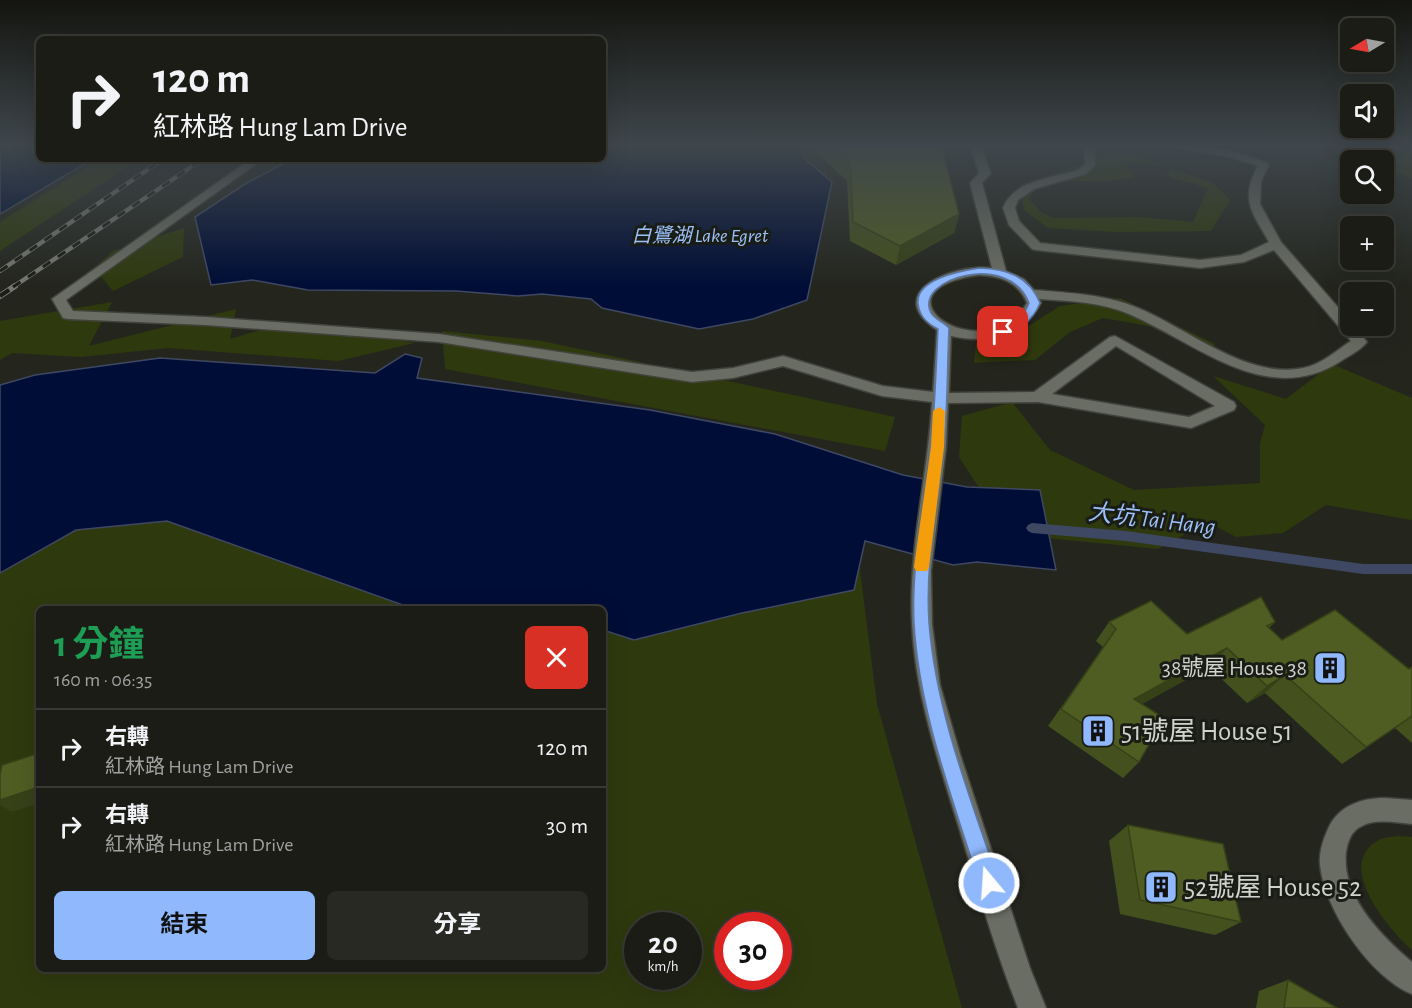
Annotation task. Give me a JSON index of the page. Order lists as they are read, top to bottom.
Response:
{
  "water": ["白鷺湖 Lake Egret", "大坑 Tai Hang"],
  "places": {
    "building": ["38號屋 House 38", "51號屋 House 51", "52號屋 House 52"]
  },
  "north": "left",
  "page": {
    "map_buttons": ["+", "−"],
    "turn": ["120 m", "紅林路 Hung Lam Drive"],
    "heading": ["1 分鐘", "160 m · 06:35"],
    "list": [
      {
        "name": "右轉",
        "note": "紅林路 Hung Lam Drive",
        "value": "120 m"
      },
      {
        "name": "右轉",
        "note": "紅林路 Hung Lam Drive",
        "value": "30 m"
      }
    ],
    "buttons": ["結束", "分享"],
    "speed": "20 km/h",
    "limit": "30"
  }
}
